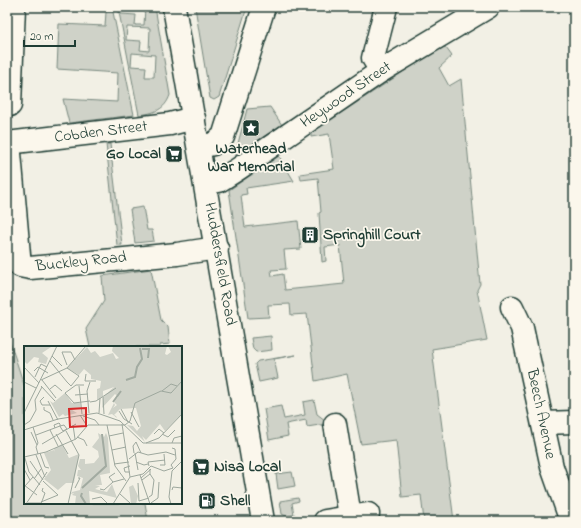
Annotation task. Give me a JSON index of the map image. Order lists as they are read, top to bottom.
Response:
{
  "streets": {
    "street": [
      "Heywood Street",
      "Cobden Street",
      "Buckley Road",
      "Huddersfield Road",
      "Beech Avenue"
    ]
  },
  "crossings": [
    ["Heywood Street", "Huddersfield Road"],
    ["Cobden Street", "Buckley Road"],
    ["Cobden Street", "Huddersfield Road"],
    ["Buckley Road", "Huddersfield Road"]
  ],
  "places": {
    "place": ["Waterhead War Memorial"],
    "supermarket": ["Go Local", "Nisa Local"],
    "building": ["Springhill Court"],
    "fuel station": ["Shell"]
  },
  "scale_bar": "20 m"
}
